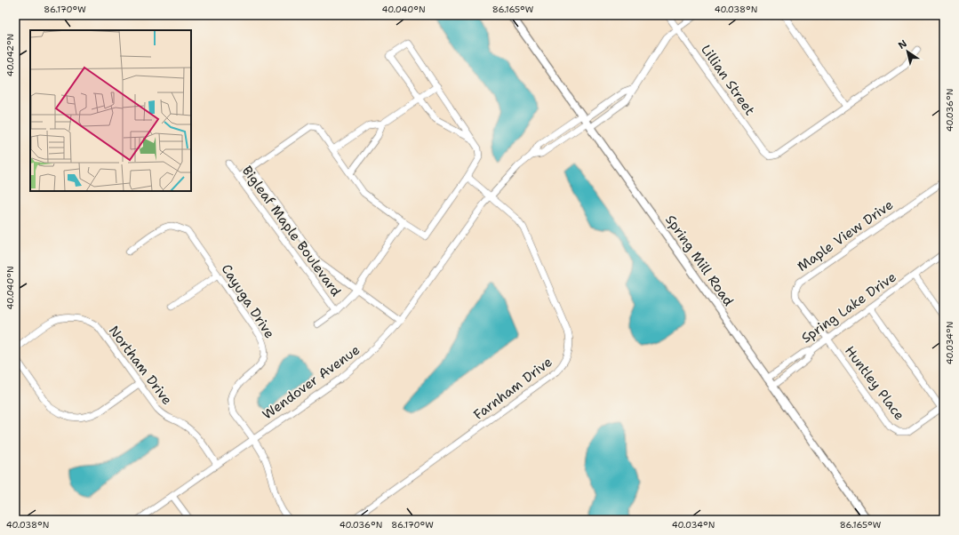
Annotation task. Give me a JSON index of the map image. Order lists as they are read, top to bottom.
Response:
{
  "streets": {
    "street": [
      "Lillian Street",
      "Bigleaf Maple Boulevard",
      "Maple View Drive",
      "Spring Mill Road",
      "Cayuga Drive",
      "Spring Lake Drive",
      "Northam Drive",
      "Wendover Avenue",
      "Huntley Place",
      "Farnham Drive"
    ]
  },
  "crossings": [
    ["Bigleaf Maple Boulevard", "Wendover Avenue"],
    ["Maple View Drive", "Spring Lake Drive"],
    ["Maple View Drive", "Huntley Place"],
    ["Spring Mill Road", "Spring Lake Drive"],
    ["Spring Mill Road", "Wendover Avenue"],
    ["Cayuga Drive", "Wendover Avenue"],
    ["Spring Lake Drive", "Huntley Place"],
    ["Northam Drive", "Wendover Avenue"],
    ["Wendover Avenue", "Farnham Drive"]
  ],
  "north": "top left",
  "coordinates": [
    "86.170°W",
    "40.040°N",
    "86.165°W",
    "40.038°N",
    "40.042°N",
    "40.036°N",
    "40.034°N"
  ]
}
